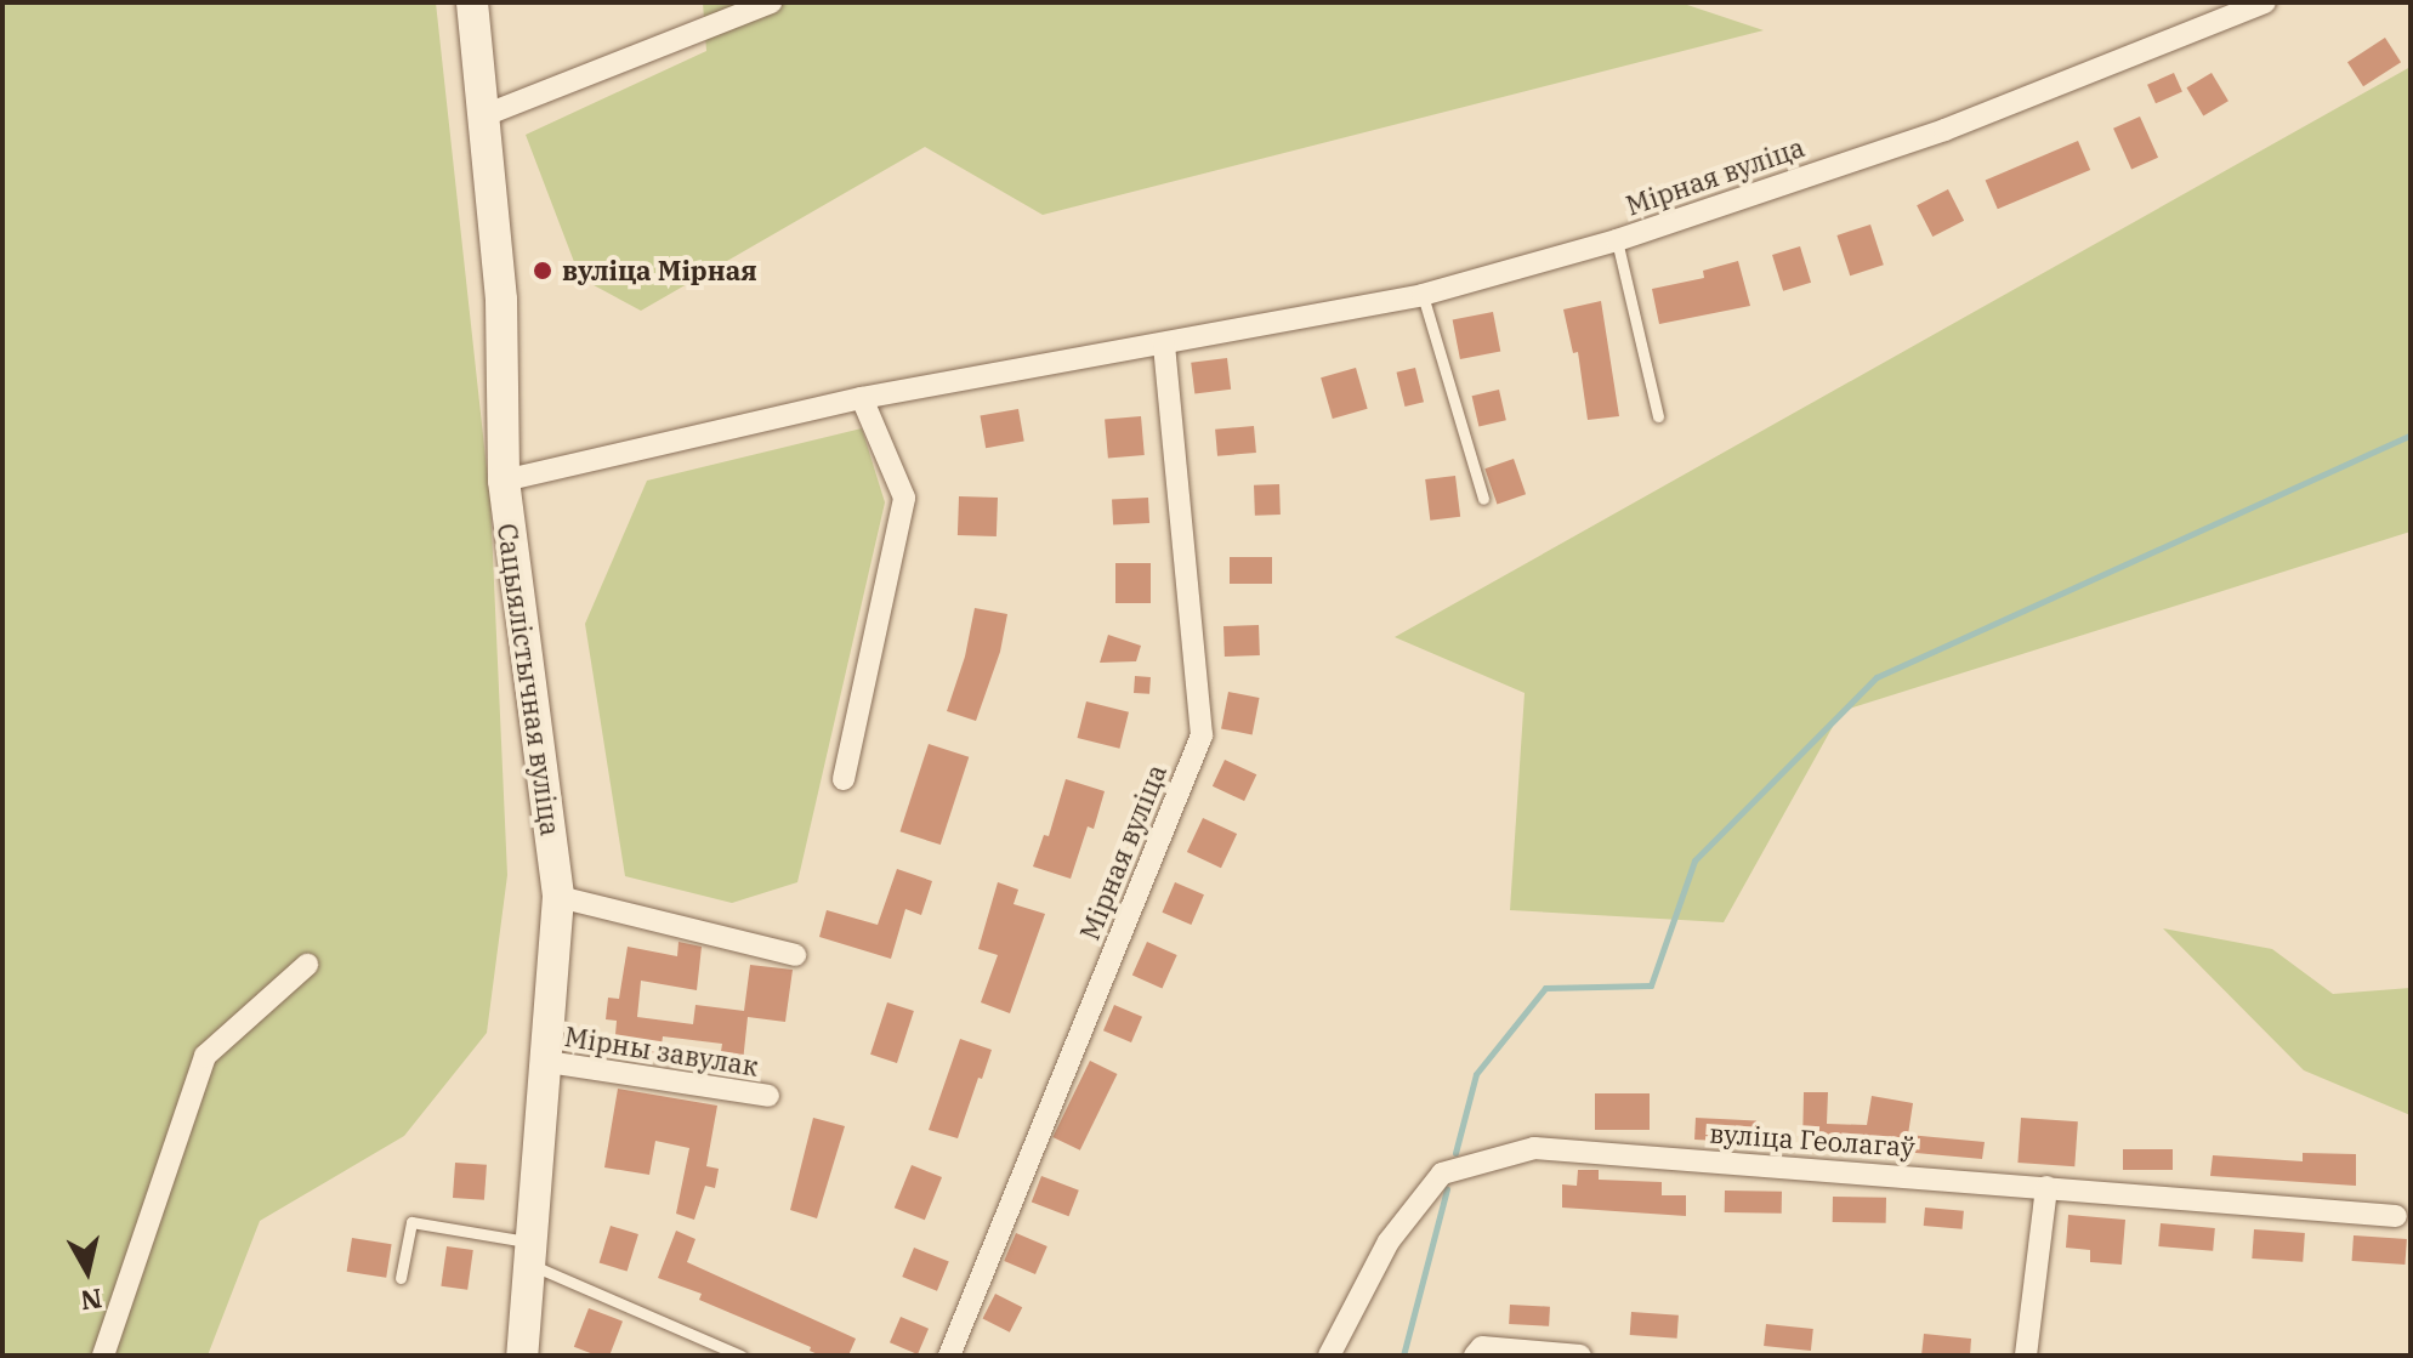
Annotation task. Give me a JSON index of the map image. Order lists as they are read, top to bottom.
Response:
{
  "streets": {
    "main road": ["Сацыялістычная вуліца"],
    "street": ["Мірная вуліца", "Мірны завулак", "вуліца Геолагаў"]
  },
  "crossings": [
    ["Мірная вуліца", "Сацыялістычная вуліца"],
    ["Сацыялістычная вуліца", "Мірны завулак"]
  ],
  "places": ["вуліца Мірная"],
  "north": "bottom"
}
